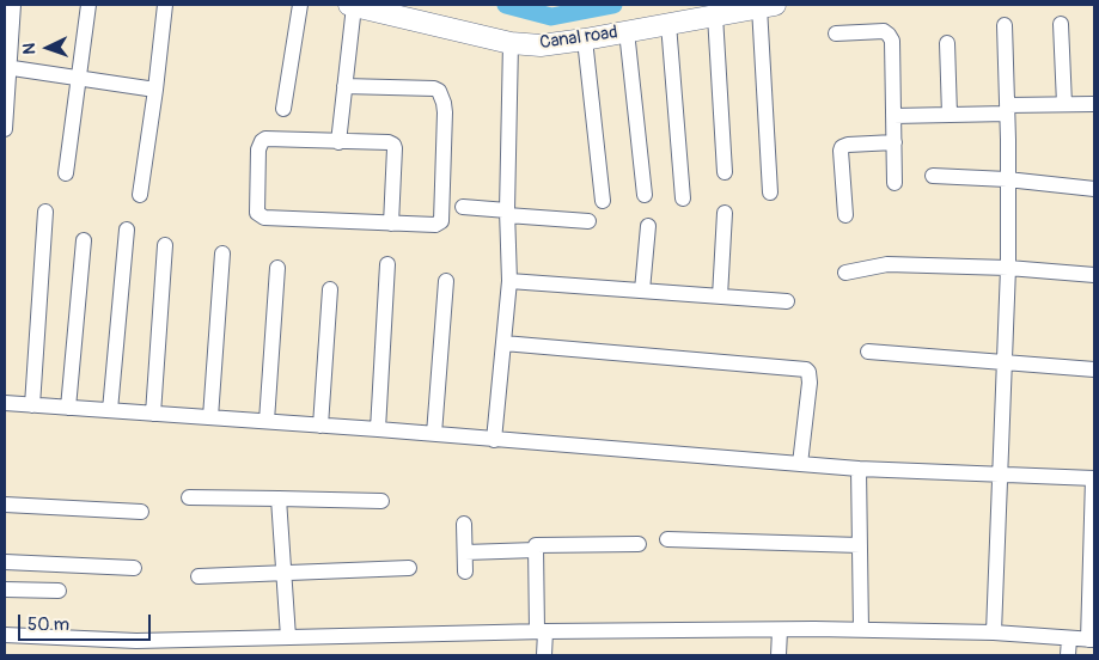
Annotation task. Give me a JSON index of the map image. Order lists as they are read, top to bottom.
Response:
{
  "streets": {
    "street": ["Canal road"]
  },
  "scale_bar": "50 m",
  "north": "left"
}
